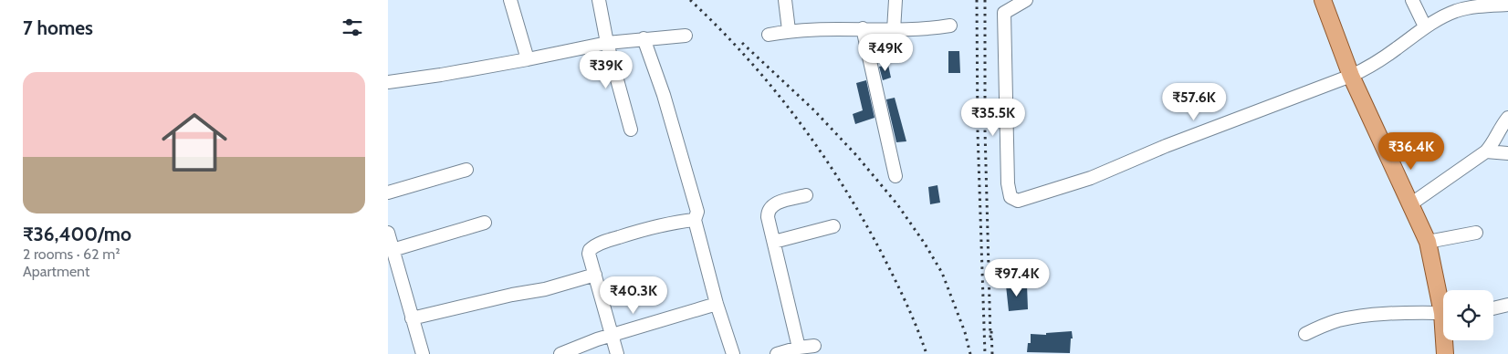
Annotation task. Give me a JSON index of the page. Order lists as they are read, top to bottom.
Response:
{
  "page": {
    "heading": "7 homes",
    "price": [
      "₹49K",
      "₹39K",
      "₹57.6K",
      "₹35.5K",
      "₹36.4K",
      "₹97.4K",
      "₹40.3K"
    ],
    "list": [
      {
        "name": "₹36,400/mo",
        "note": "2 rooms · 62 m² · Apartment"
      }
    ]
  }
}
